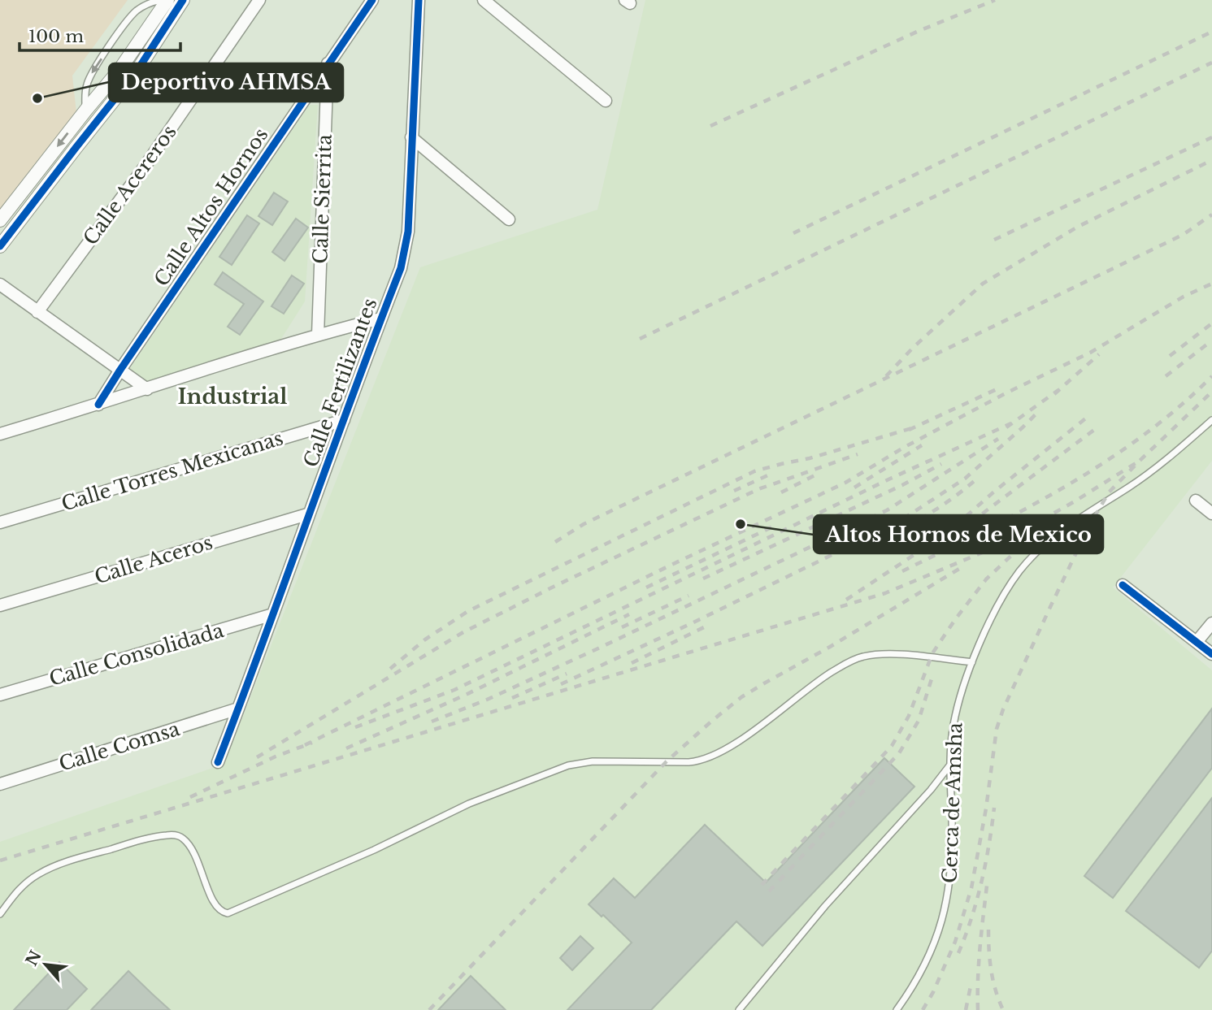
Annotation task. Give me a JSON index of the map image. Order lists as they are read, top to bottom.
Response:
{
  "streets": {
    "street": [
      "Calle Acereros",
      "Calle Sierrita",
      "Calle Altos Hornos",
      "Calle Fertilizantes",
      "Calle Torres Mexicanas",
      "Calle Aceros",
      "Calle Consolidada",
      "Calle Comsa"
    ],
    "lane": ["Cerca de Amsha"]
  },
  "crossings": [
    ["Calle Sierrita", "Calle Altos Hornos"],
    ["Calle Fertilizantes", "Calle Torres Mexicanas"],
    ["Calle Fertilizantes", "Calle Aceros"],
    ["Calle Fertilizantes", "Calle Consolidada"],
    ["Calle Fertilizantes", "Calle Comsa"]
  ],
  "districts": ["Industrial"],
  "places": ["Deportivo AHMSA", "Altos Hornos de Mexico"],
  "scale_bar": "100 m",
  "north": "top left"
}
